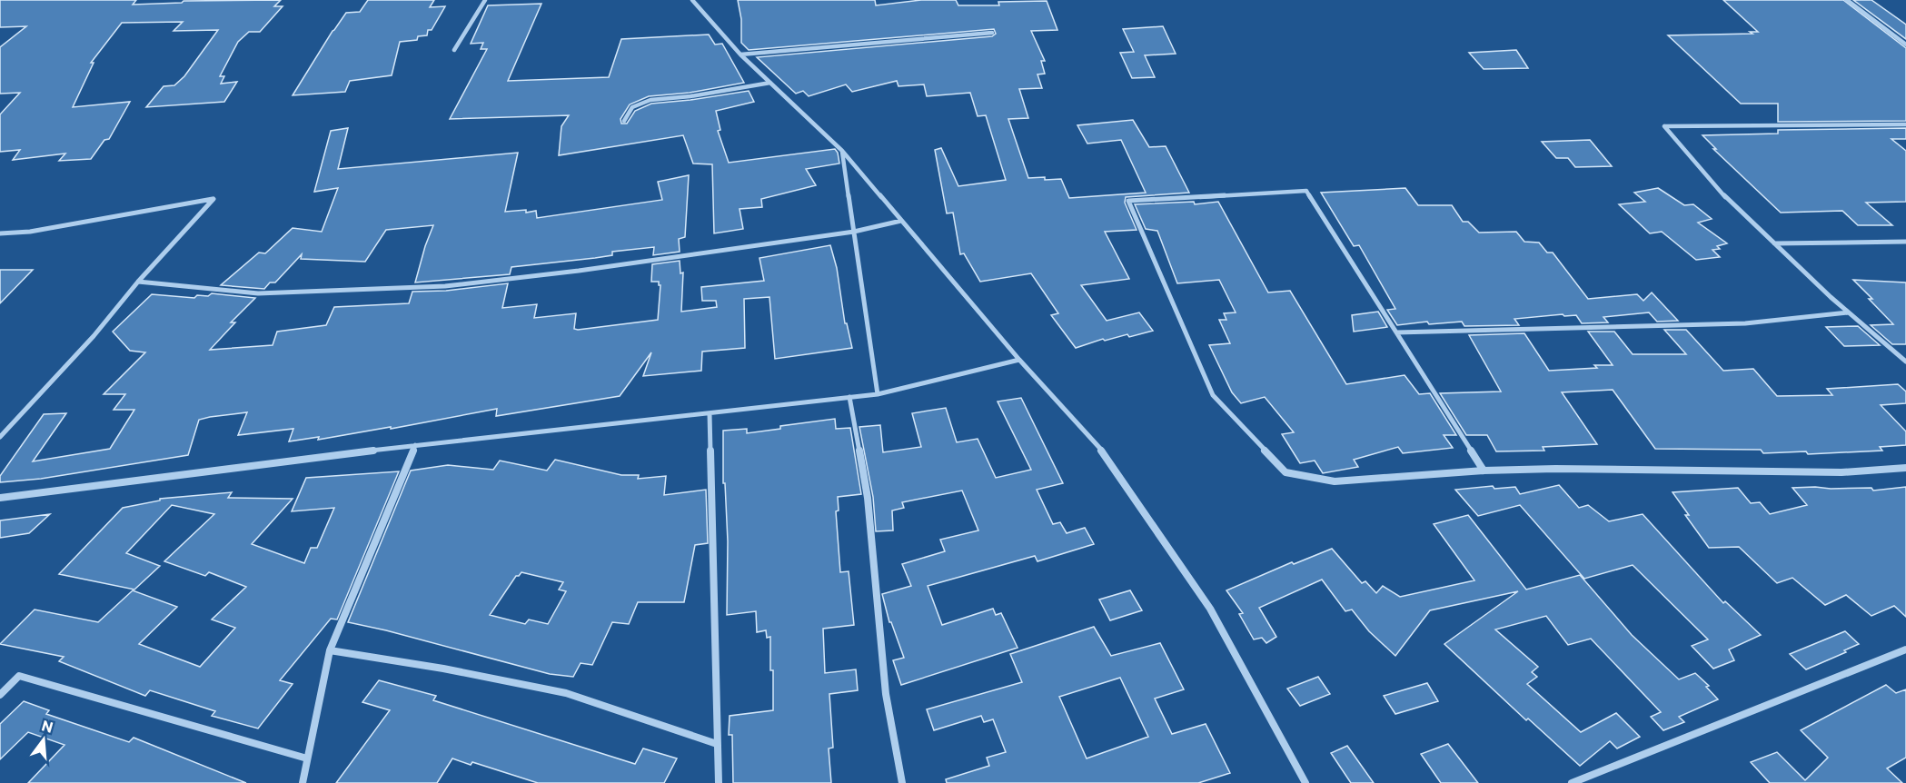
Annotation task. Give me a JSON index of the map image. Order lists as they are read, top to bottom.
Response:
{
  "north": "top"
}
